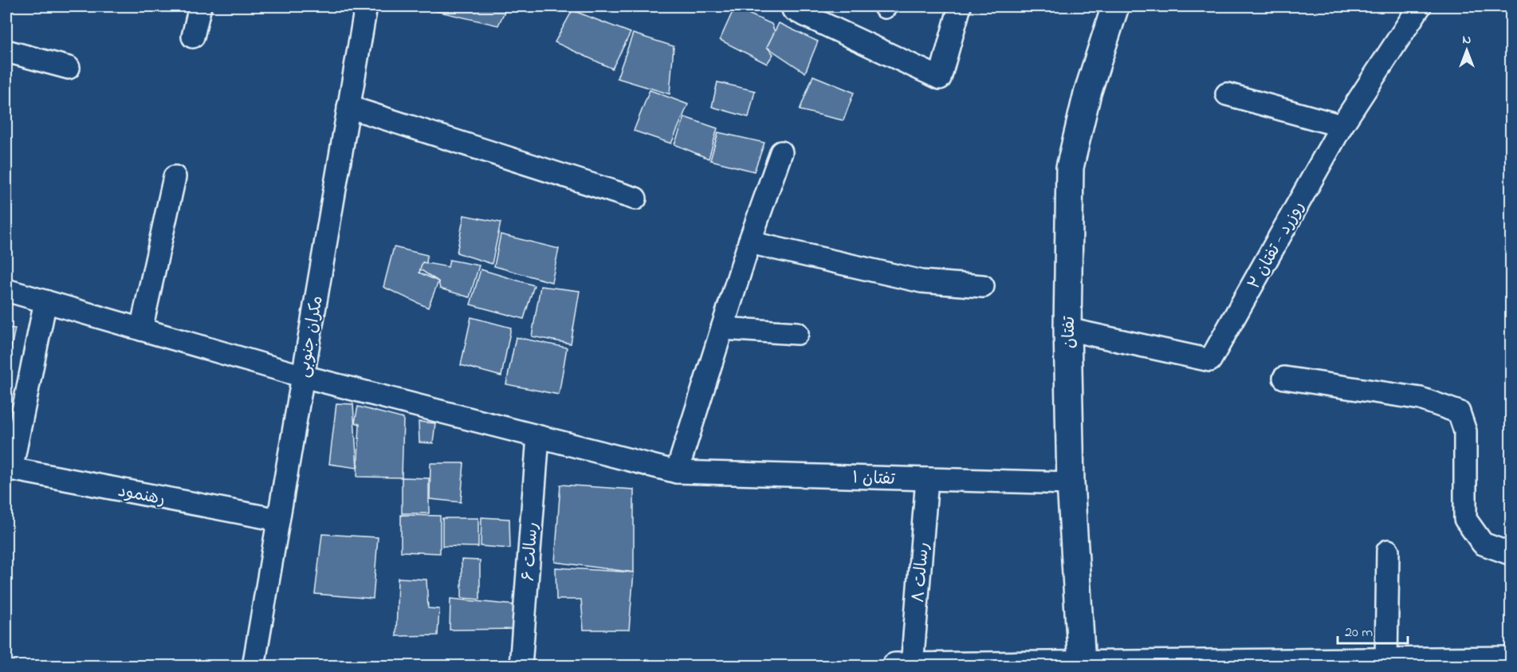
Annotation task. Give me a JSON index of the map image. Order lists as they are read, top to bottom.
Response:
{
  "streets": {
    "street": [
      "روزرد - تفتان ۲",
      "تفتان",
      "مکران جنوبی",
      "تفتان ۱",
      "رهنمود",
      "رسالت ۶",
      "رسالت ۸"
    ]
  },
  "crossings": [
    ["روزرد - تفتان ۲", "تفتان"],
    ["تفتان", "تفتان ۱"],
    ["مکران جنوبی", "تفتان ۱"],
    ["مکران جنوبی", "رهنمود"],
    ["تفتان ۱", "رسالت ۶"],
    ["تفتان ۱", "رسالت ۸"]
  ],
  "scale_bar": "20 m",
  "north": "top"
}
